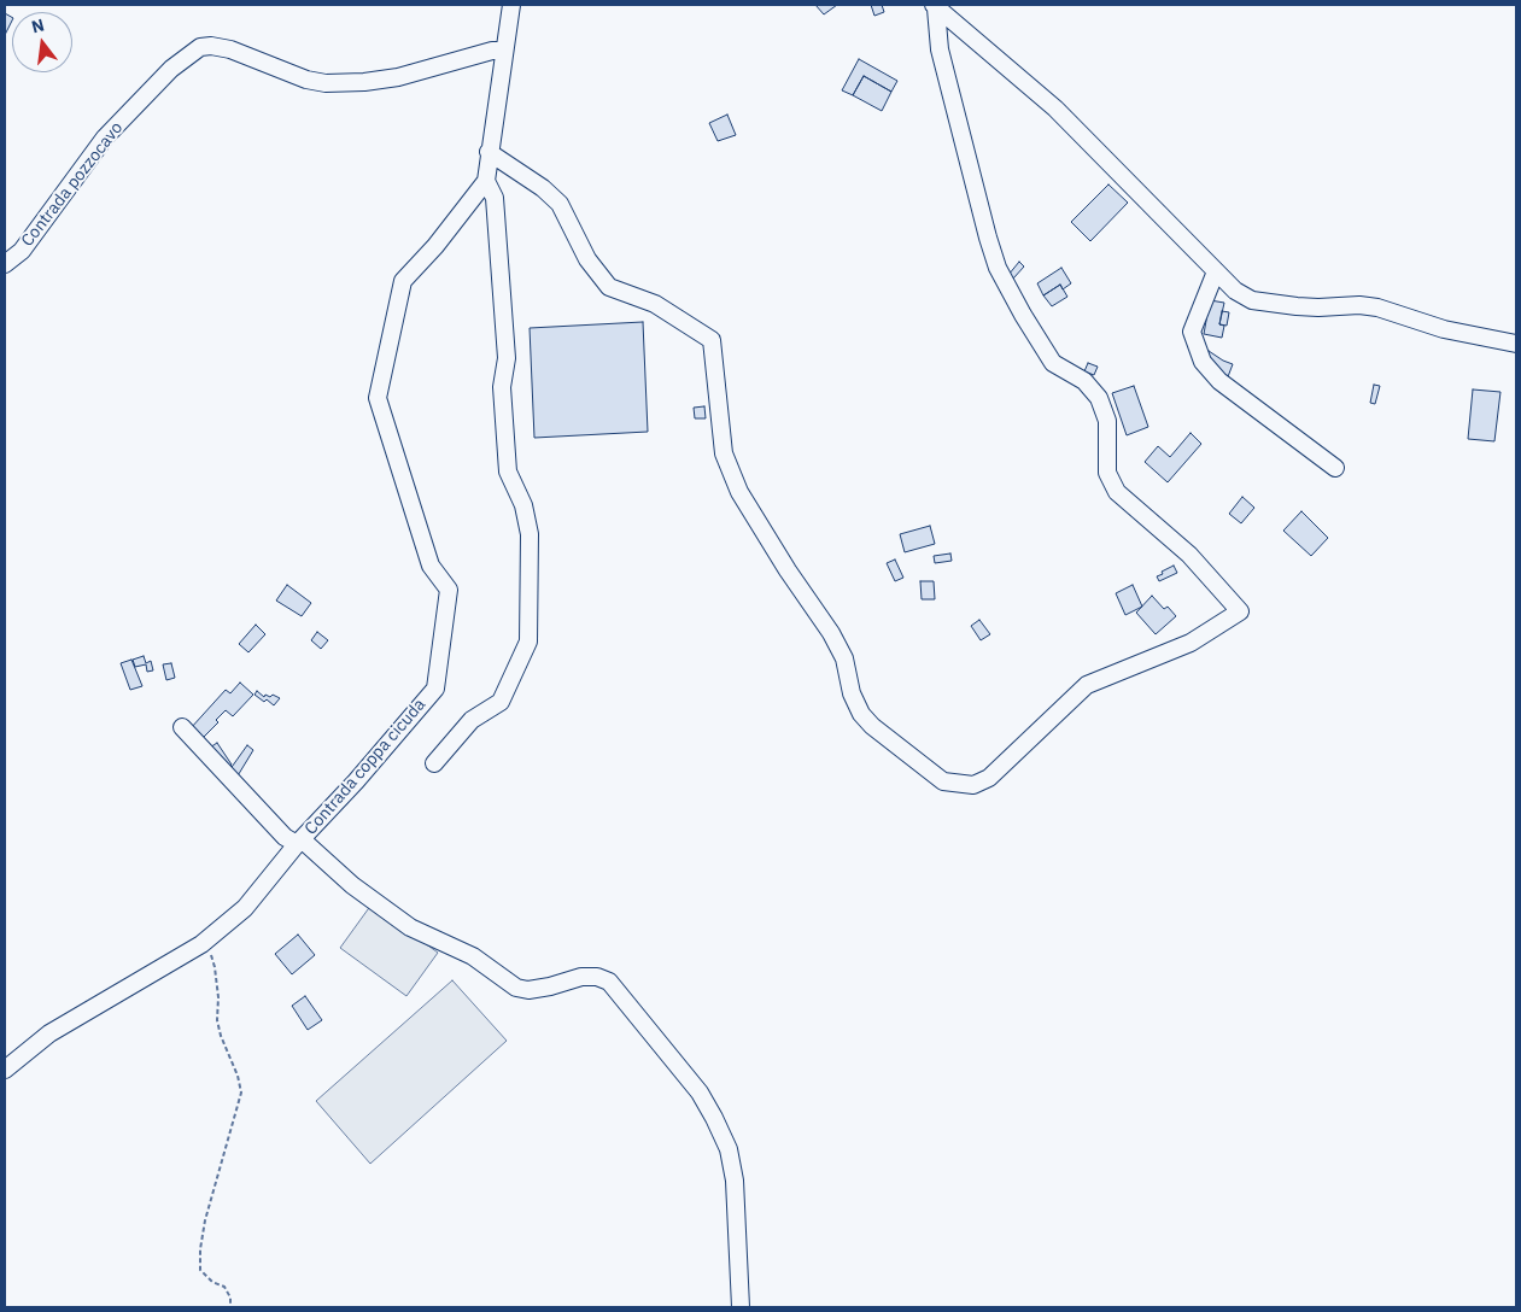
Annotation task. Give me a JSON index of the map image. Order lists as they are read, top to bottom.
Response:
{
  "streets": {
    "street": ["Contrada pozzocavo", "Contrada coppa cicuda"]
  },
  "north": "top"
}
